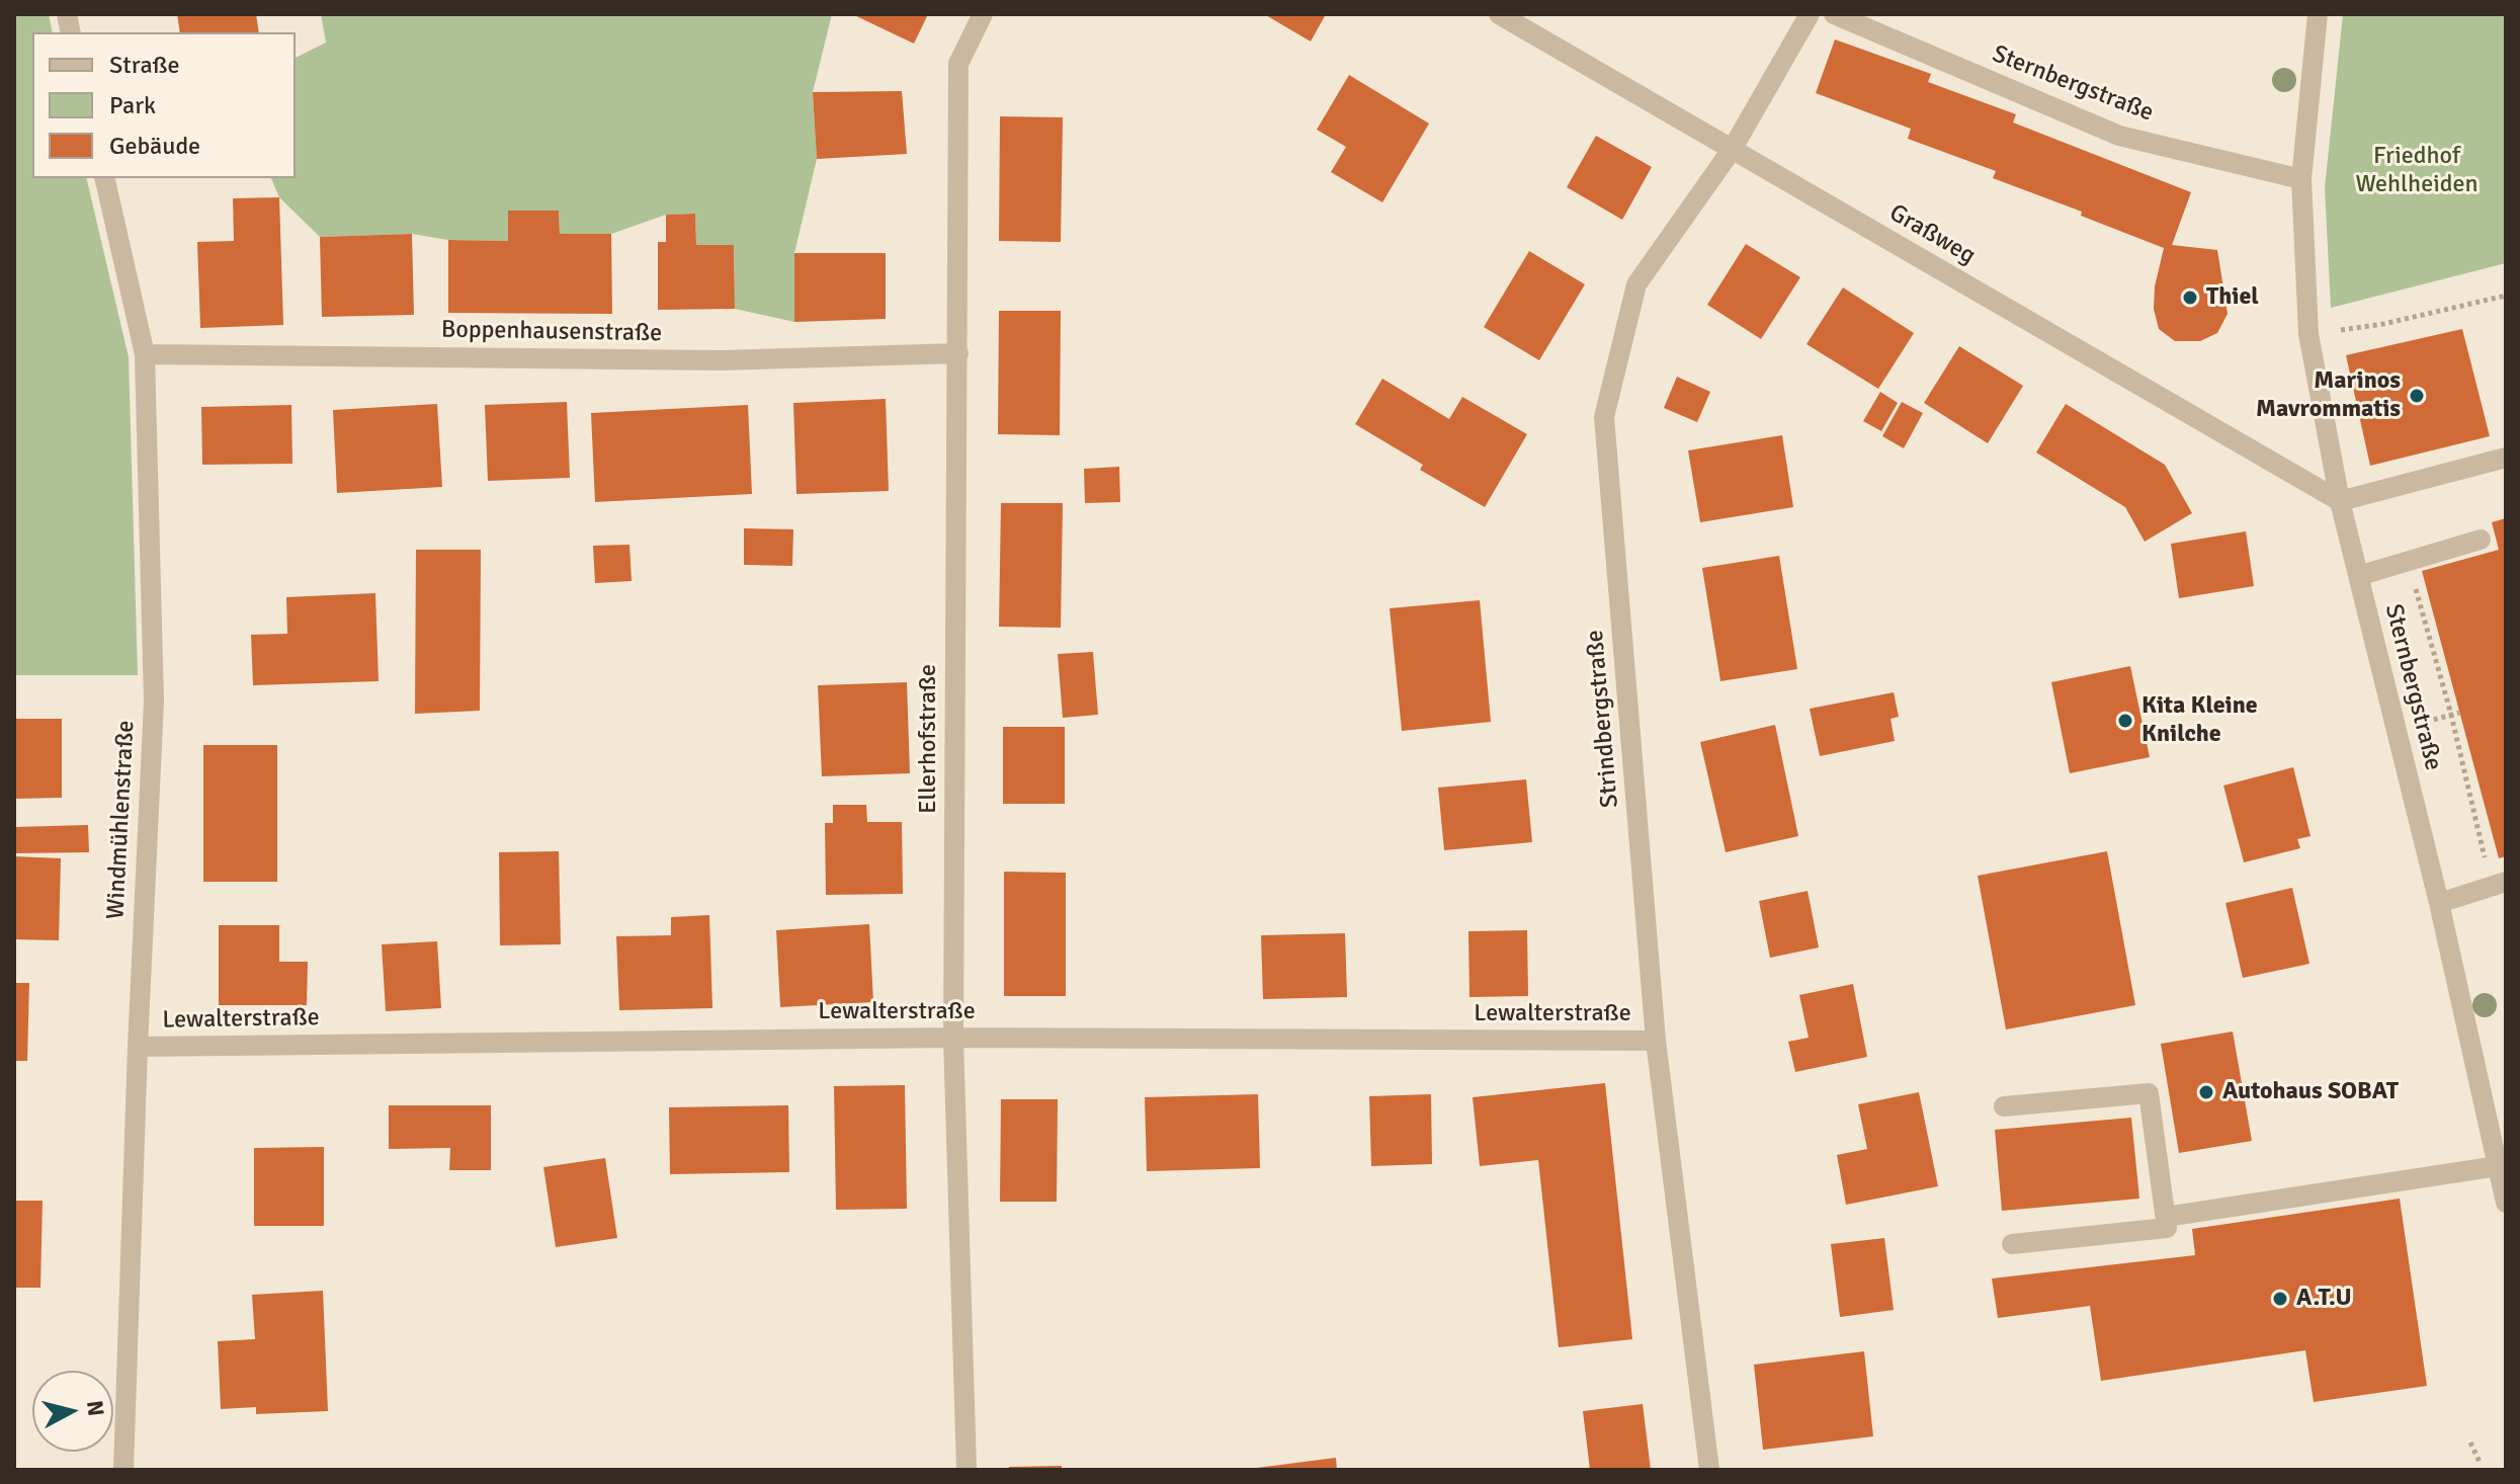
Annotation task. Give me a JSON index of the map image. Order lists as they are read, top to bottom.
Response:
{
  "streets": {
    "street": [
      "Sternbergstraße",
      "Graßweg",
      "Boppenhausenstraße",
      "Strindbergstraße",
      "Ellerhofstraße",
      "Windmühlenstraße",
      "Lewalterstraße"
    ]
  },
  "crossings": [
    ["Sternbergstraße", "Graßweg"],
    ["Graßweg", "Strindbergstraße"],
    ["Boppenhausenstraße", "Ellerhofstraße"],
    ["Boppenhausenstraße", "Windmühlenstraße"],
    ["Strindbergstraße", "Lewalterstraße"],
    ["Ellerhofstraße", "Lewalterstraße"],
    ["Windmühlenstraße", "Lewalterstraße"]
  ],
  "parks": ["Friedhof Wehlheiden"],
  "places": [
    "Thiel",
    "Marinos Mavrommatis",
    "Kita Kleine Knilche",
    "Autohaus SOBAT",
    "A.T.U"
  ],
  "legend": ["Straße", "Park", "Gebäude"],
  "north": "right"
}
